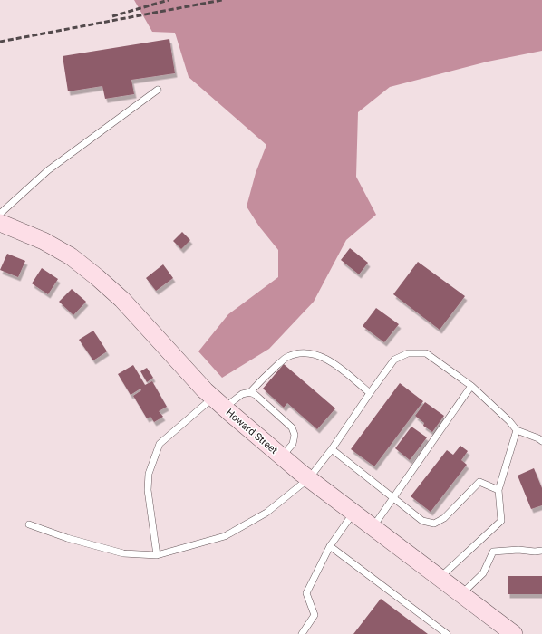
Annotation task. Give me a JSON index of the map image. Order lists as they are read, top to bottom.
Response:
{
  "streets": {
    "main road": ["Howard Street"]
  }
}
